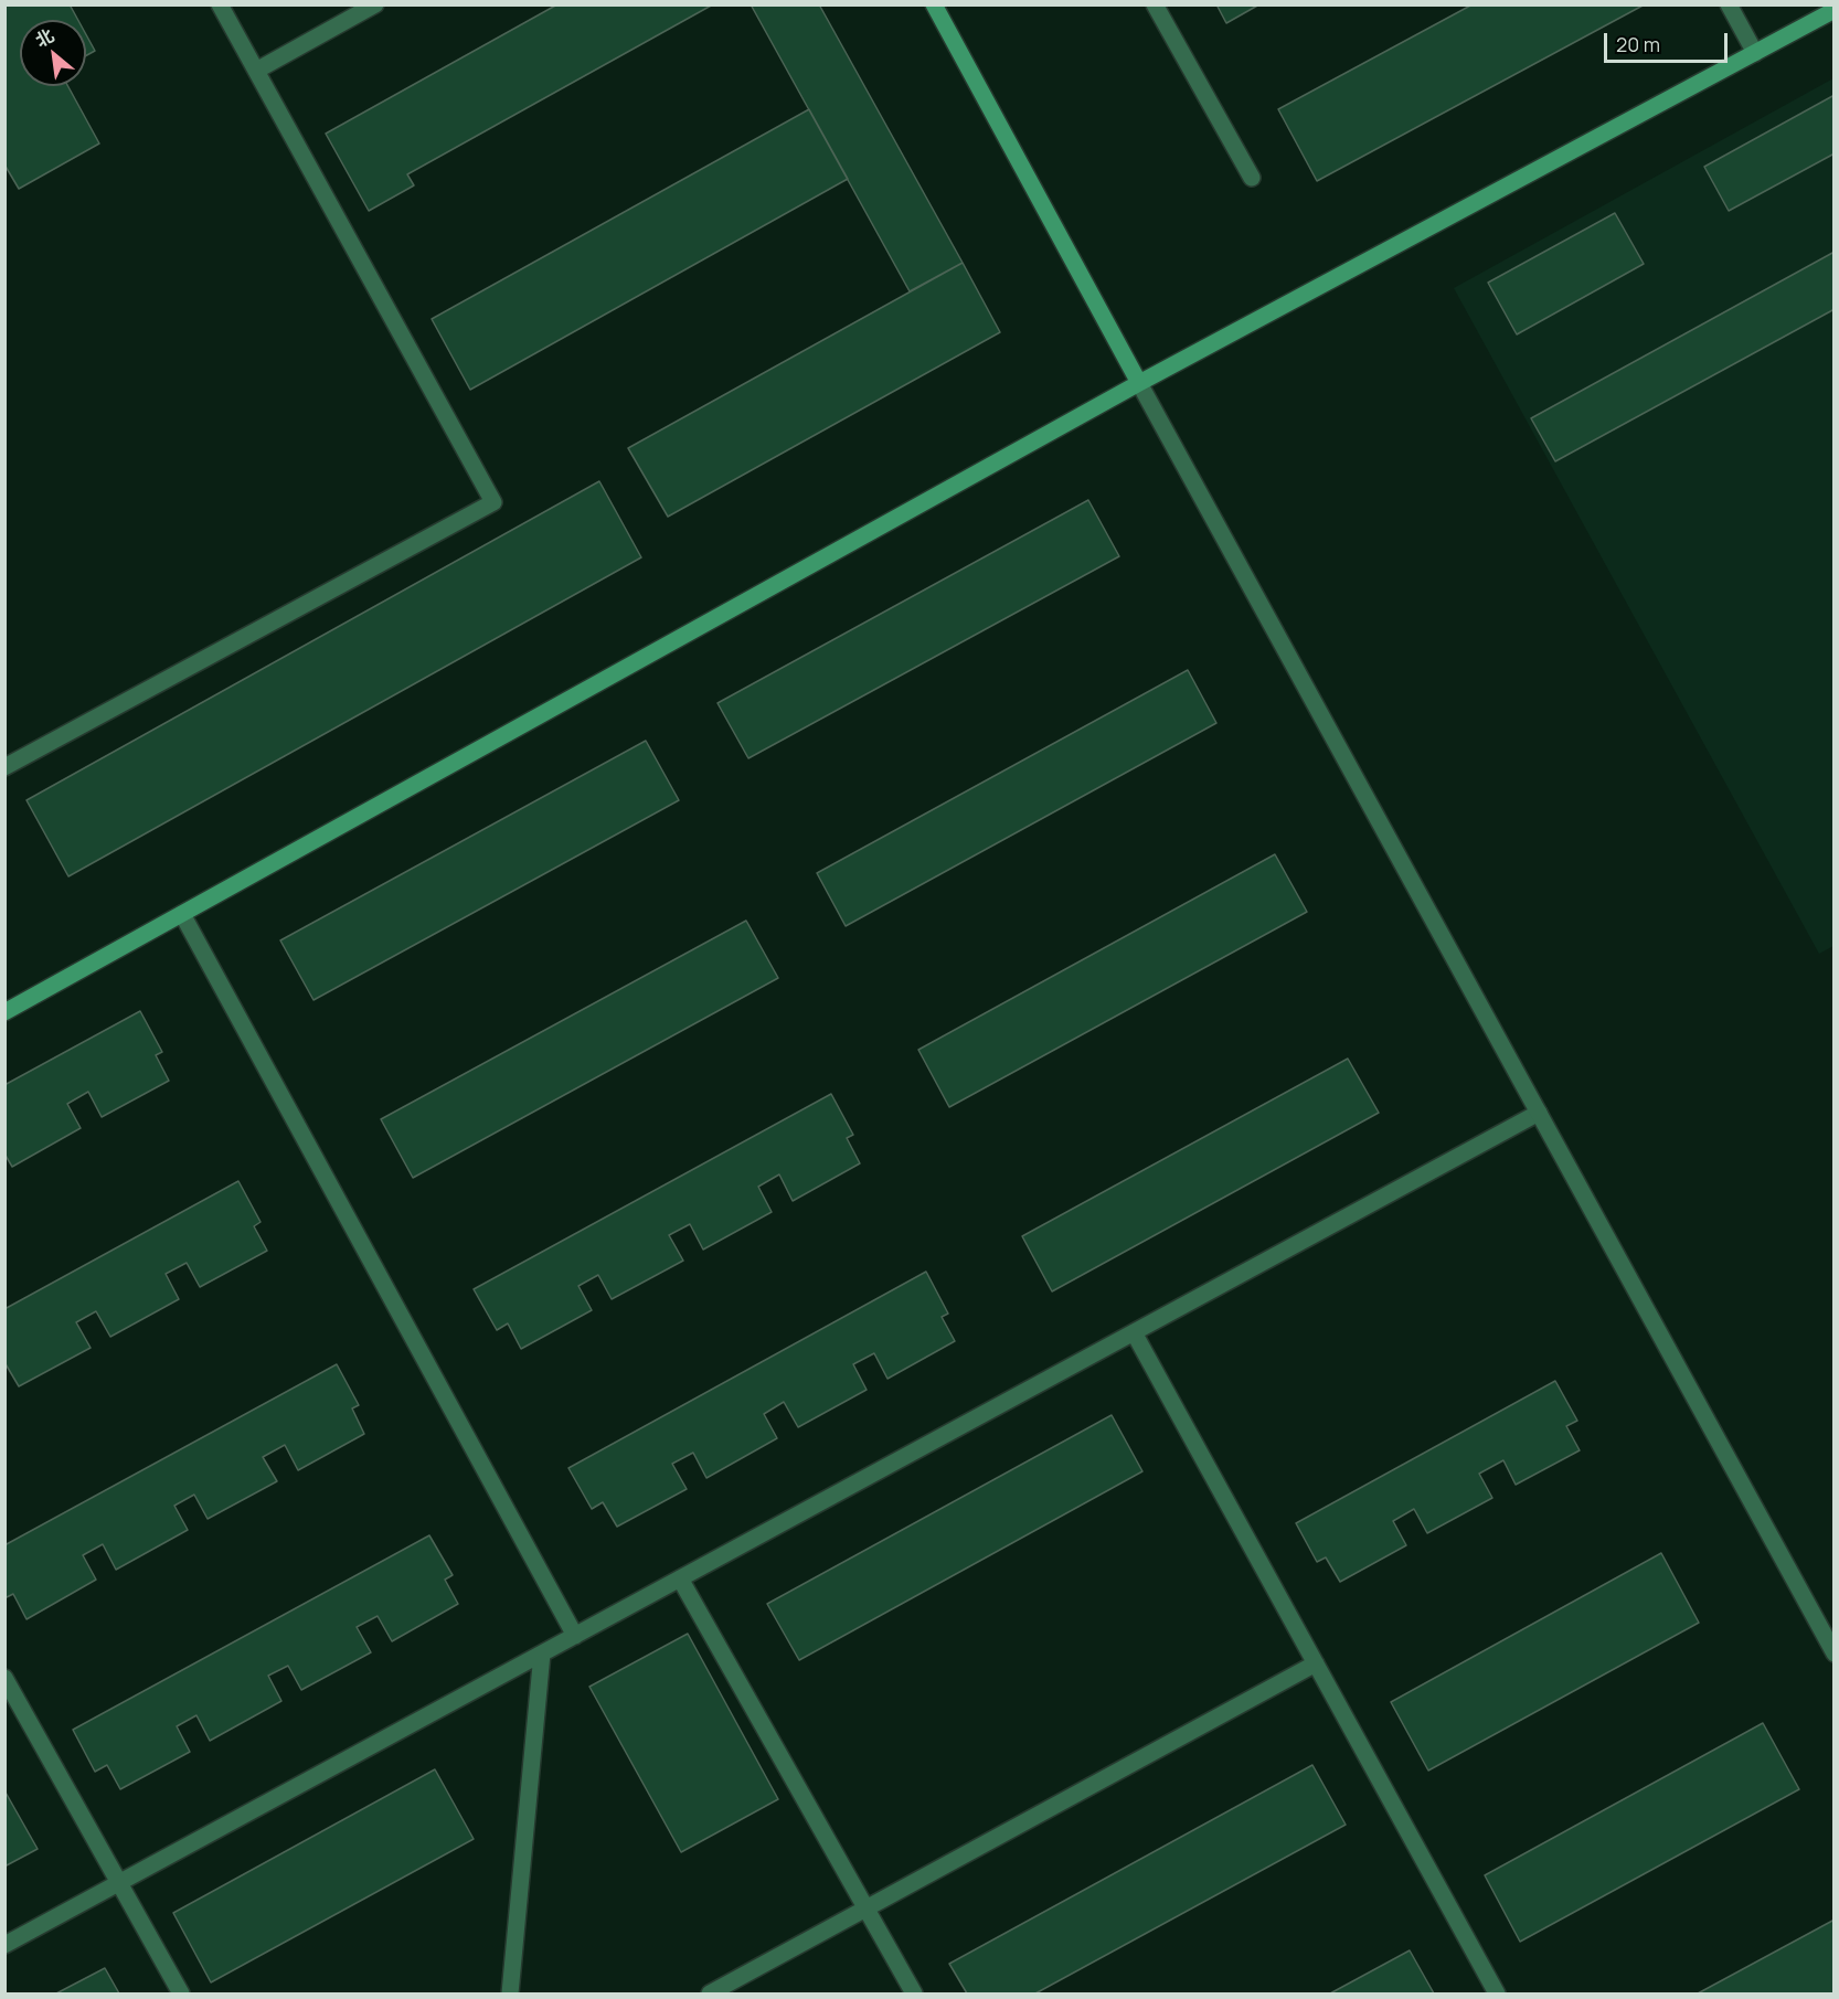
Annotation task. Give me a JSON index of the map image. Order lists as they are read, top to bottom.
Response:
{
  "scale_bar": "20 m",
  "north": "top left"
}
